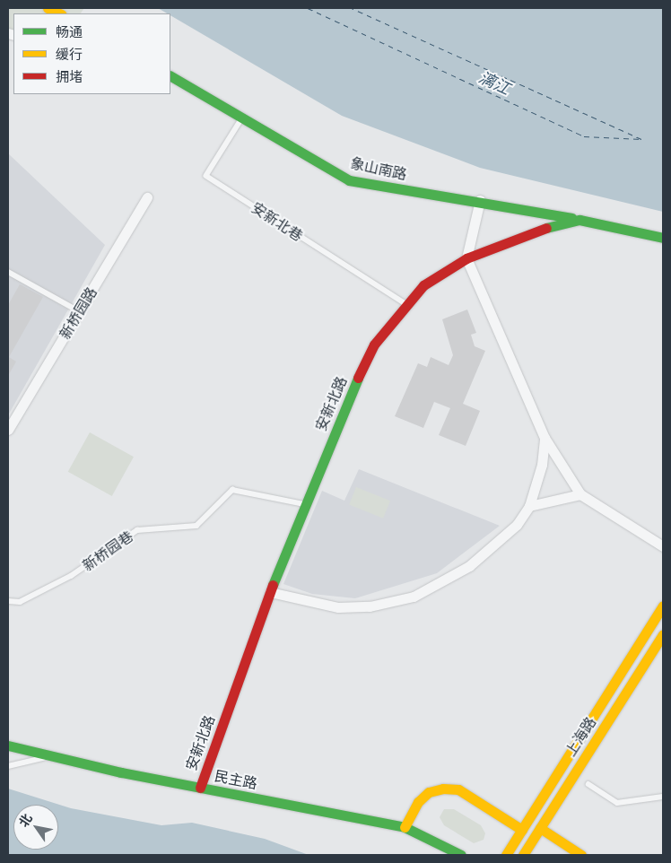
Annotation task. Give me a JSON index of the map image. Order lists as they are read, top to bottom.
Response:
{
  "streets": {
    "main road": [
      "象山南路",
      "安新北路",
      "上海路",
      "民主路"
    ],
    "street": ["新桥园路"],
    "lane": ["安新北巷", "新桥园巷"]
  },
  "crossings": [
    ["象山南路", "安新北巷"],
    ["象山南路", "安新北路"],
    ["安新北巷", "安新北路"],
    ["安新北路", "新桥园巷"],
    ["安新北路", "民主路"]
  ],
  "water": ["漓江"],
  "legend": ["畅通", "缓行", "拥堵"],
  "north": "top left"
}
